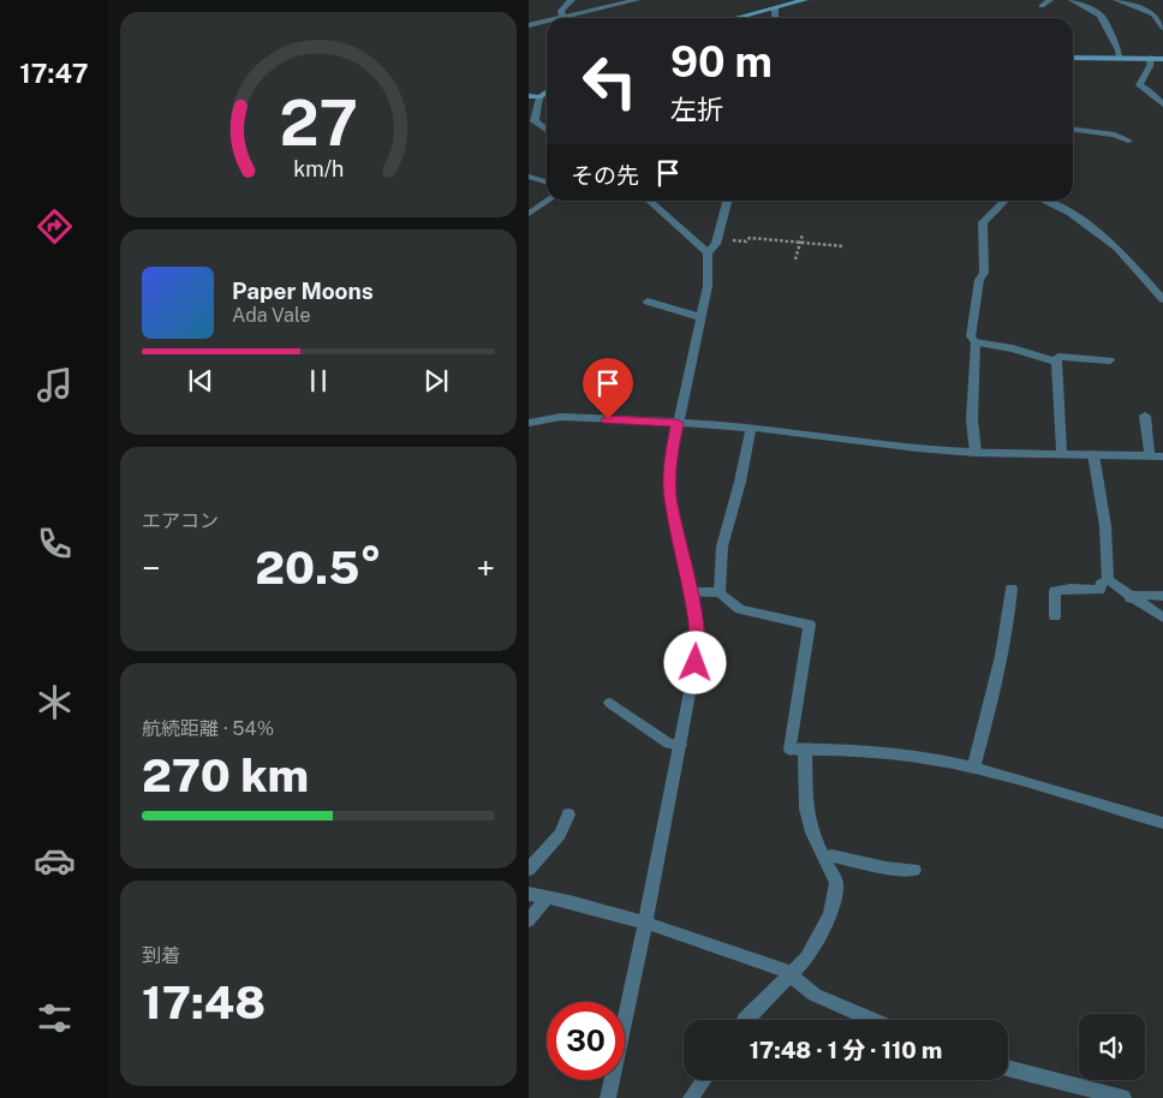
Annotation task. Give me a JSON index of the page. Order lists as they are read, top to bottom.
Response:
{
  "page": {
    "tabs": "17:47",
    "turn": ["90 m", "左折"],
    "then": "その先",
    "song": ["Paper Moons", "Ada Vale"],
    "tile": [
      "エアコン",
      ["航続距離 · 54%", "270 km"],
      ["到着", "17:48"]
    ],
    "heat": ["−", "20.5°", "+"],
    "limit": "30",
    "trip": "17:48 · 1 分 · 110 m",
    "gauge": ["27", "km/h"]
  }
}
